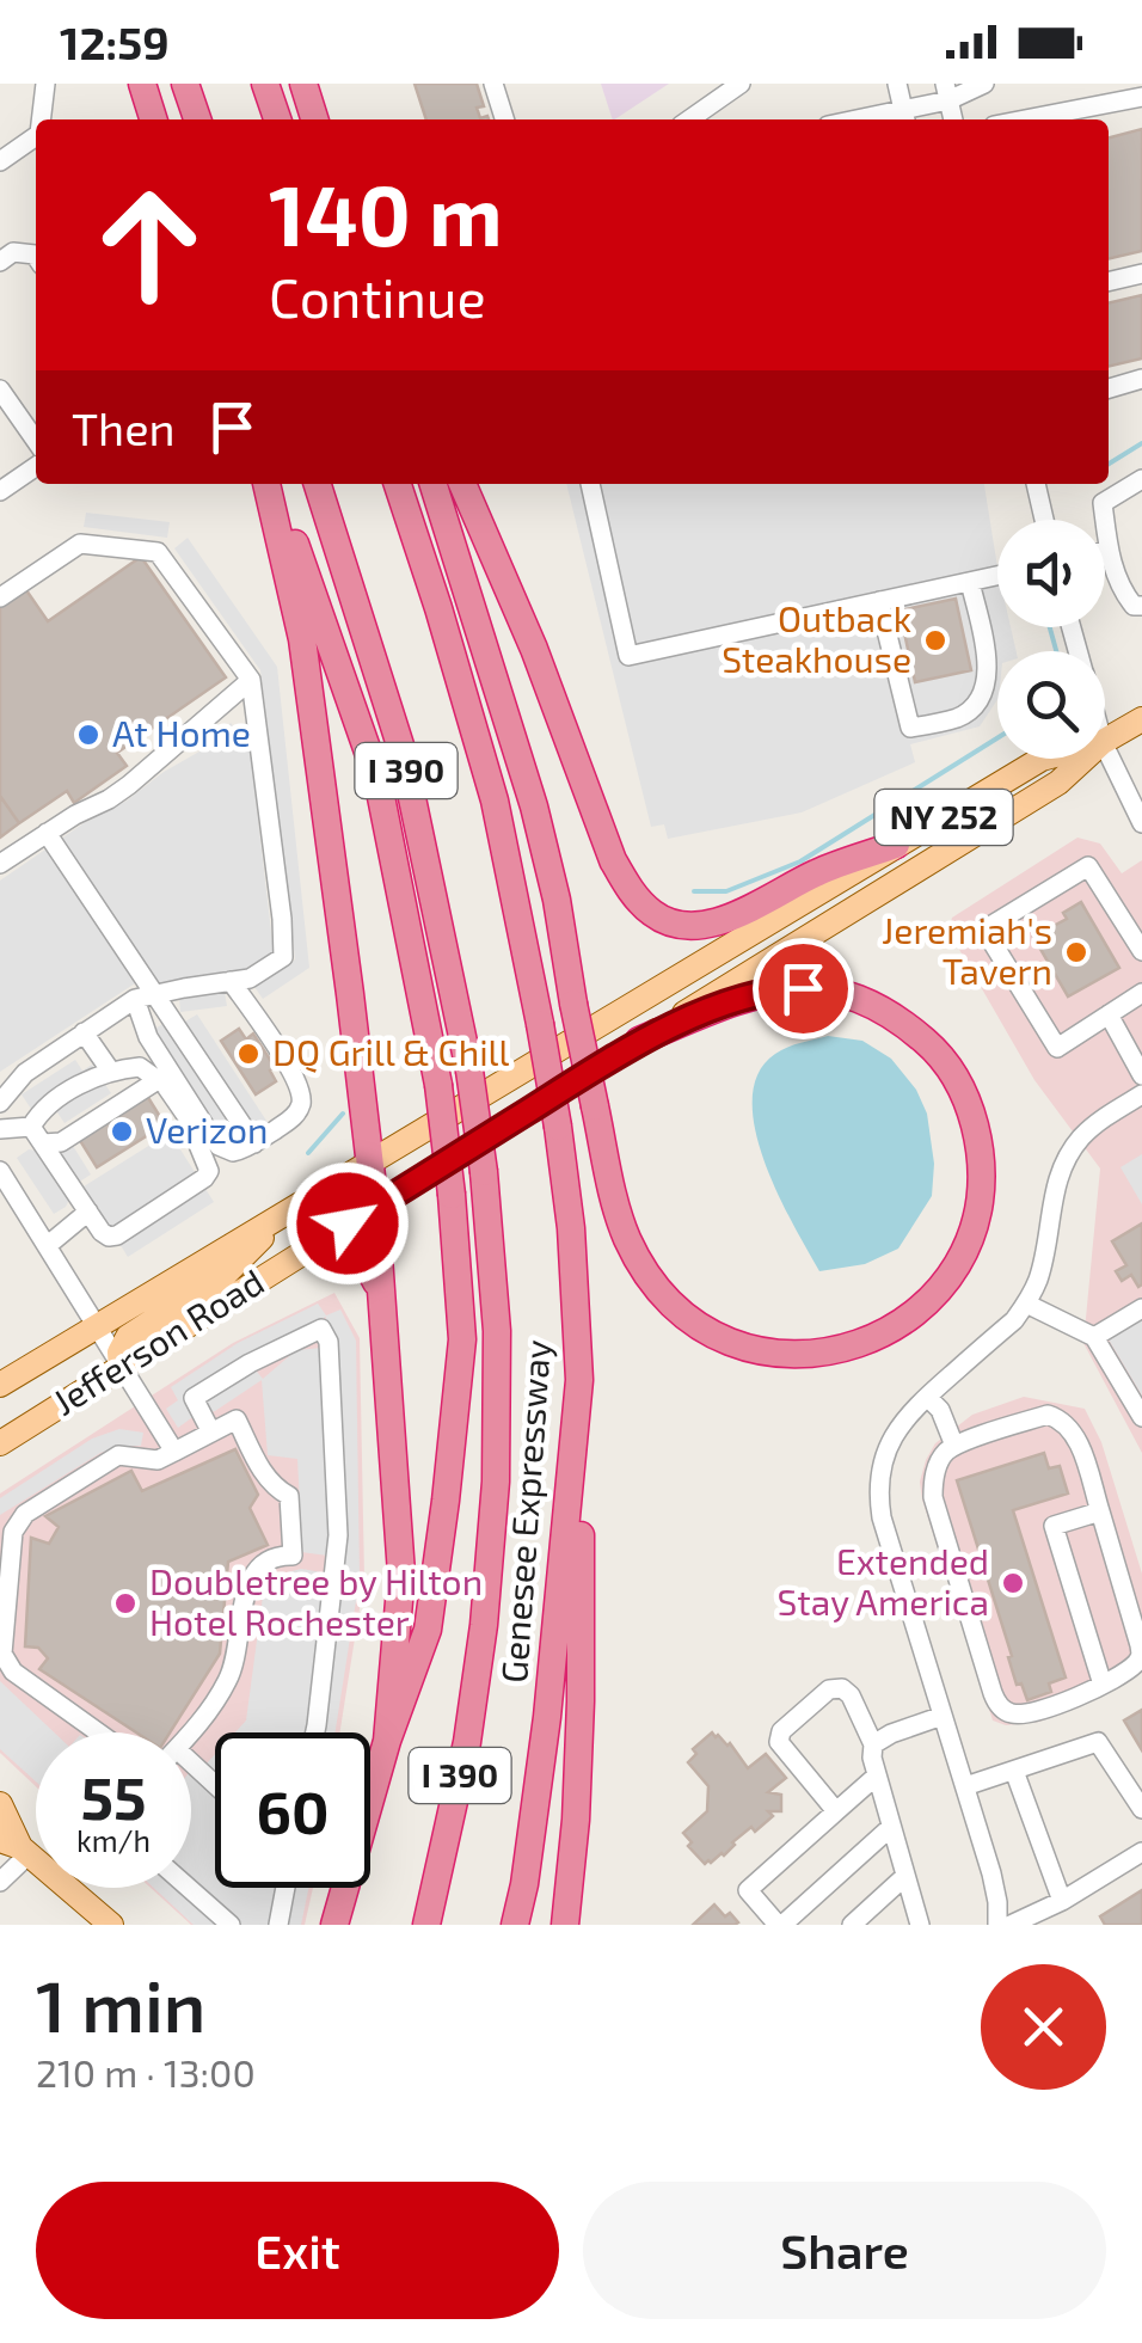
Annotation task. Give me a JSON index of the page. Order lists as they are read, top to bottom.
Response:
{
  "streets": {
    "highway": ["I 390", "Genesee Expressway"],
    "main road": ["NY 252", "Jefferson Road"]
  },
  "places": [
    "Outback Steakhouse",
    "At Home",
    "Jeremiah's Tavern",
    "DQ Grill & Chill",
    "Verizon",
    "Extended Stay America",
    "Doubletree by Hilton Hotel Rochester"
  ],
  "page": {
    "status": "12:59",
    "turn": ["140 m", "Continue"],
    "then": "Then",
    "speed": "55 km/h",
    "limit": "60",
    "heading": ["1 min", "210 m · 13:00"],
    "buttons": ["Exit", "Share"]
  }
}
